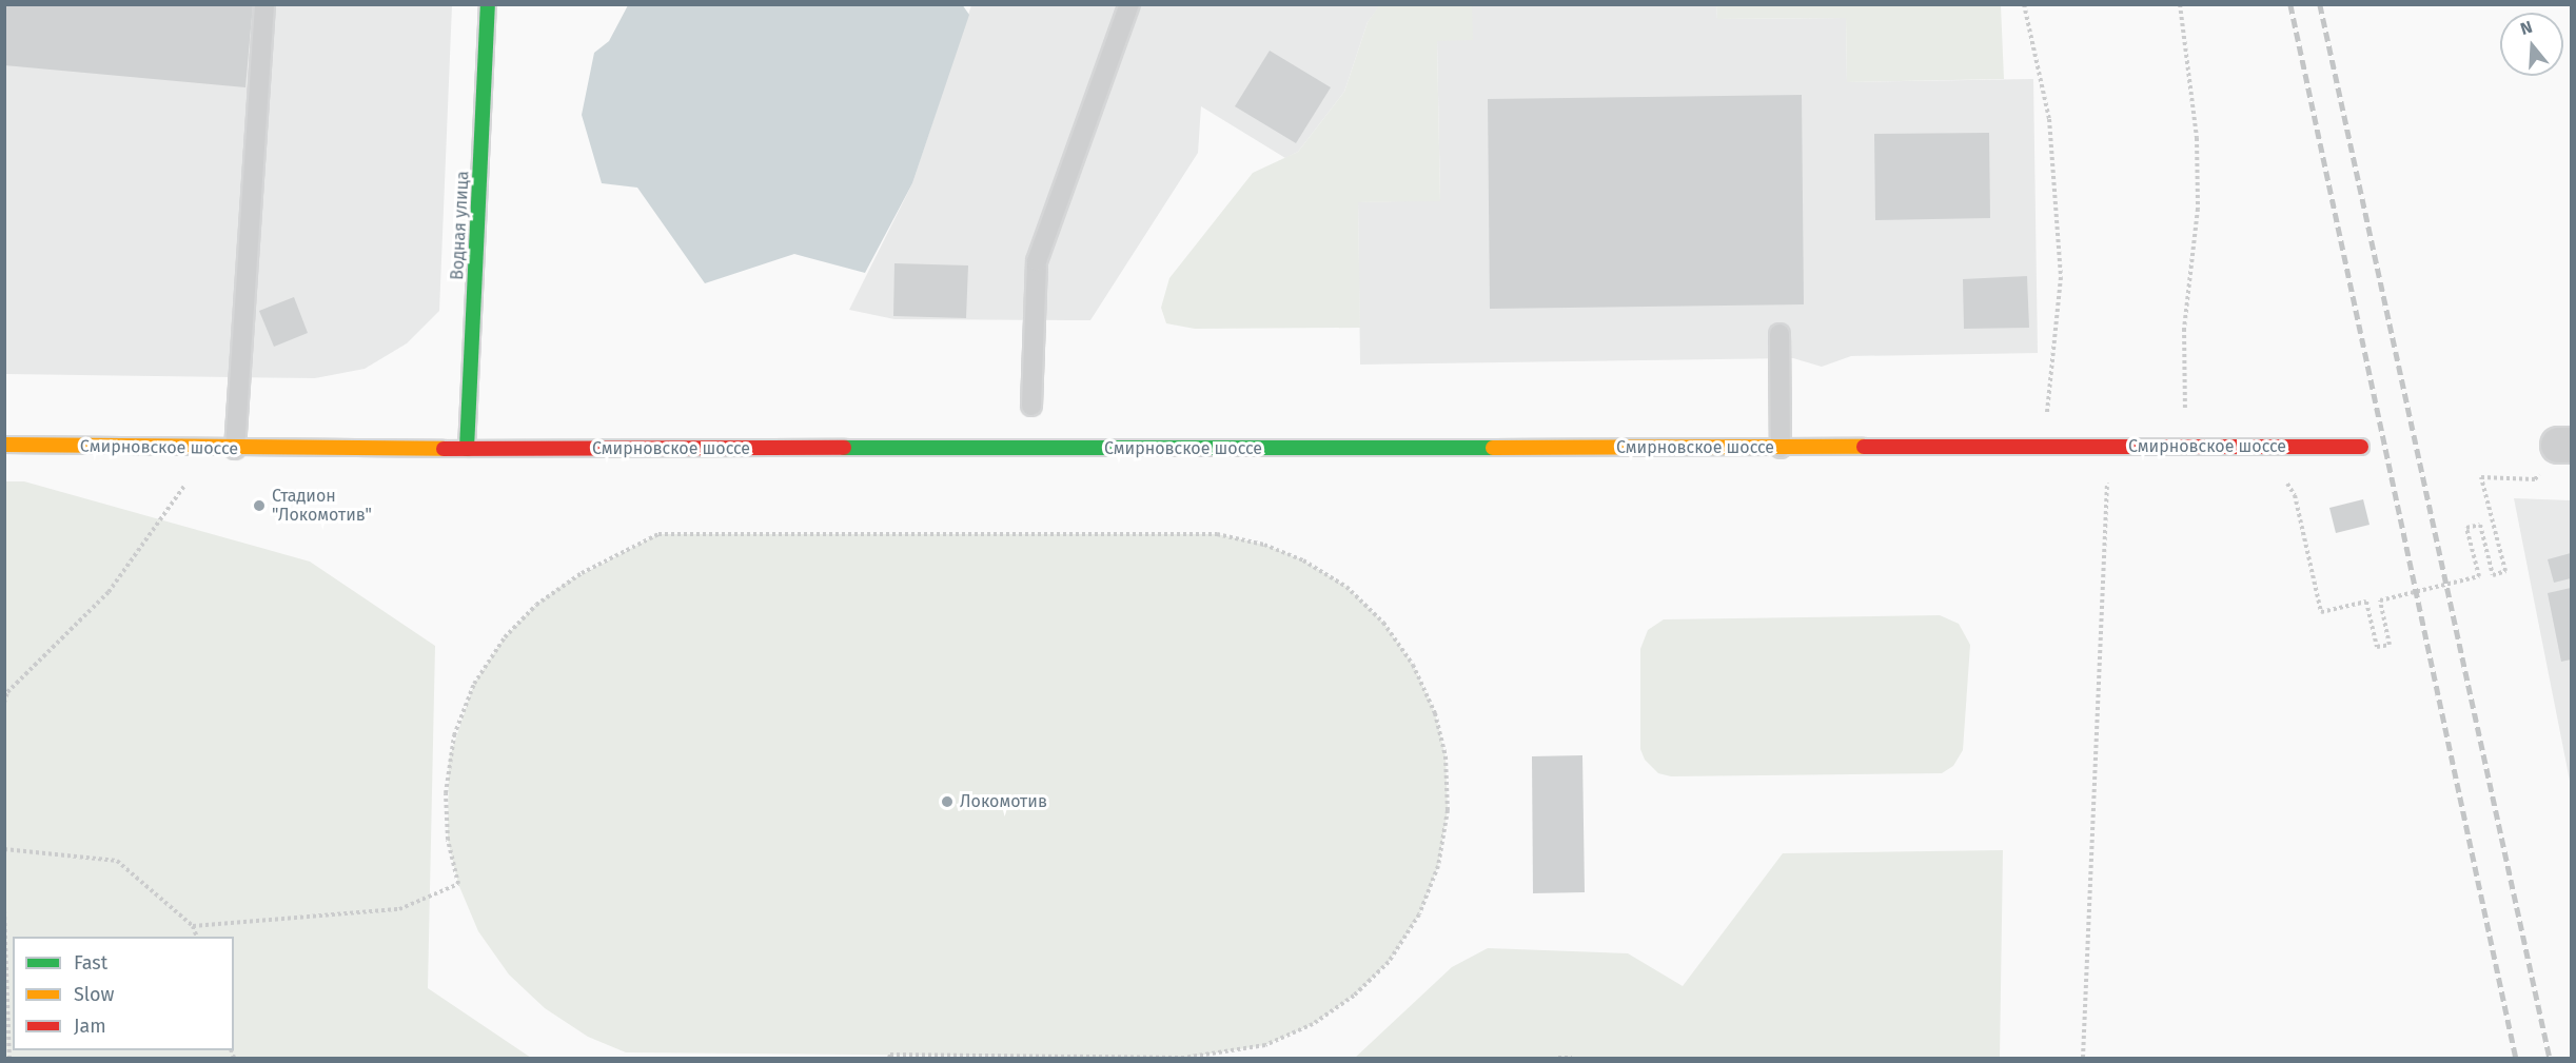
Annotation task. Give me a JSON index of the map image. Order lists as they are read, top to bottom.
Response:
{
  "streets": {
    "street": ["Водная улица", "Смирновское шоссе"]
  },
  "crossings": [
    ["Водная улица", "Смирновское шоссе"]
  ],
  "places": ["Стадион \"Локомотив\"", "Локомотив"],
  "legend": ["Fast", "Slow", "Jam"],
  "north": "top"
}
